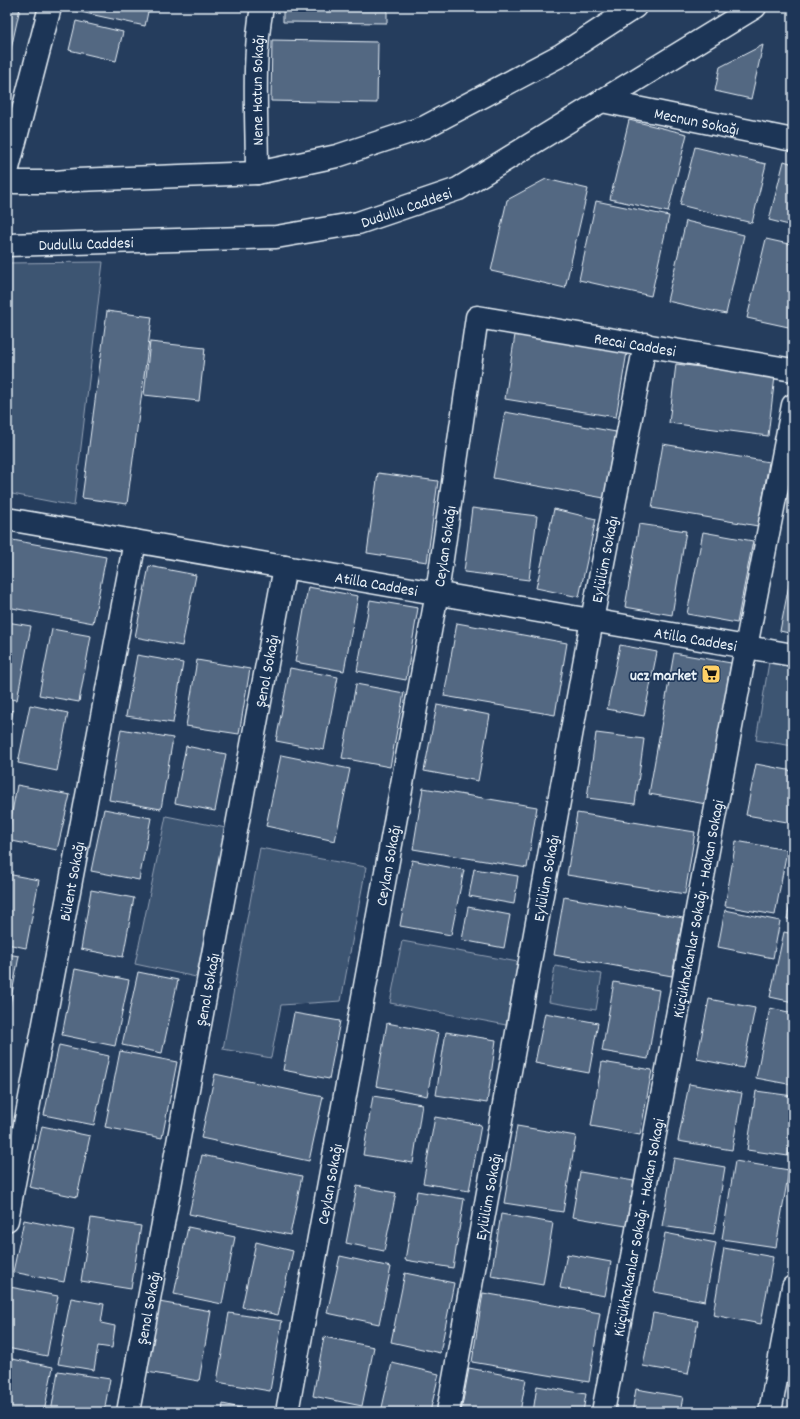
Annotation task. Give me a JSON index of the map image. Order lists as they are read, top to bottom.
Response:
{
  "streets": {
    "street": [
      "Nene Hatun Sokağı",
      "Mecnun Sokağı",
      "Dudullu Caddesi",
      "Recai Caddesi",
      "Ceylan Sokağı",
      "Eylülüm Sokağı",
      "Atilla Caddesi",
      "Şenol Sokağı",
      "Bülent Sokağı",
      "Küçükhakanlar Sokağı - Hakan Sokagi"
    ]
  },
  "crossings": [
    ["Mecnun Sokağı", "Dudullu Caddesi"],
    ["Recai Caddesi", "Ceylan Sokağı"],
    ["Recai Caddesi", "Eylülüm Sokağı"],
    ["Ceylan Sokağı", "Atilla Caddesi"],
    ["Eylülüm Sokağı", "Atilla Caddesi"],
    ["Atilla Caddesi", "Şenol Sokağı"],
    ["Atilla Caddesi", "Bülent Sokağı"],
    ["Atilla Caddesi", "Küçükhakanlar Sokağı - Hakan Sokagi"]
  ],
  "places": {
    "supermarket": ["ucz market"]
  }
}
